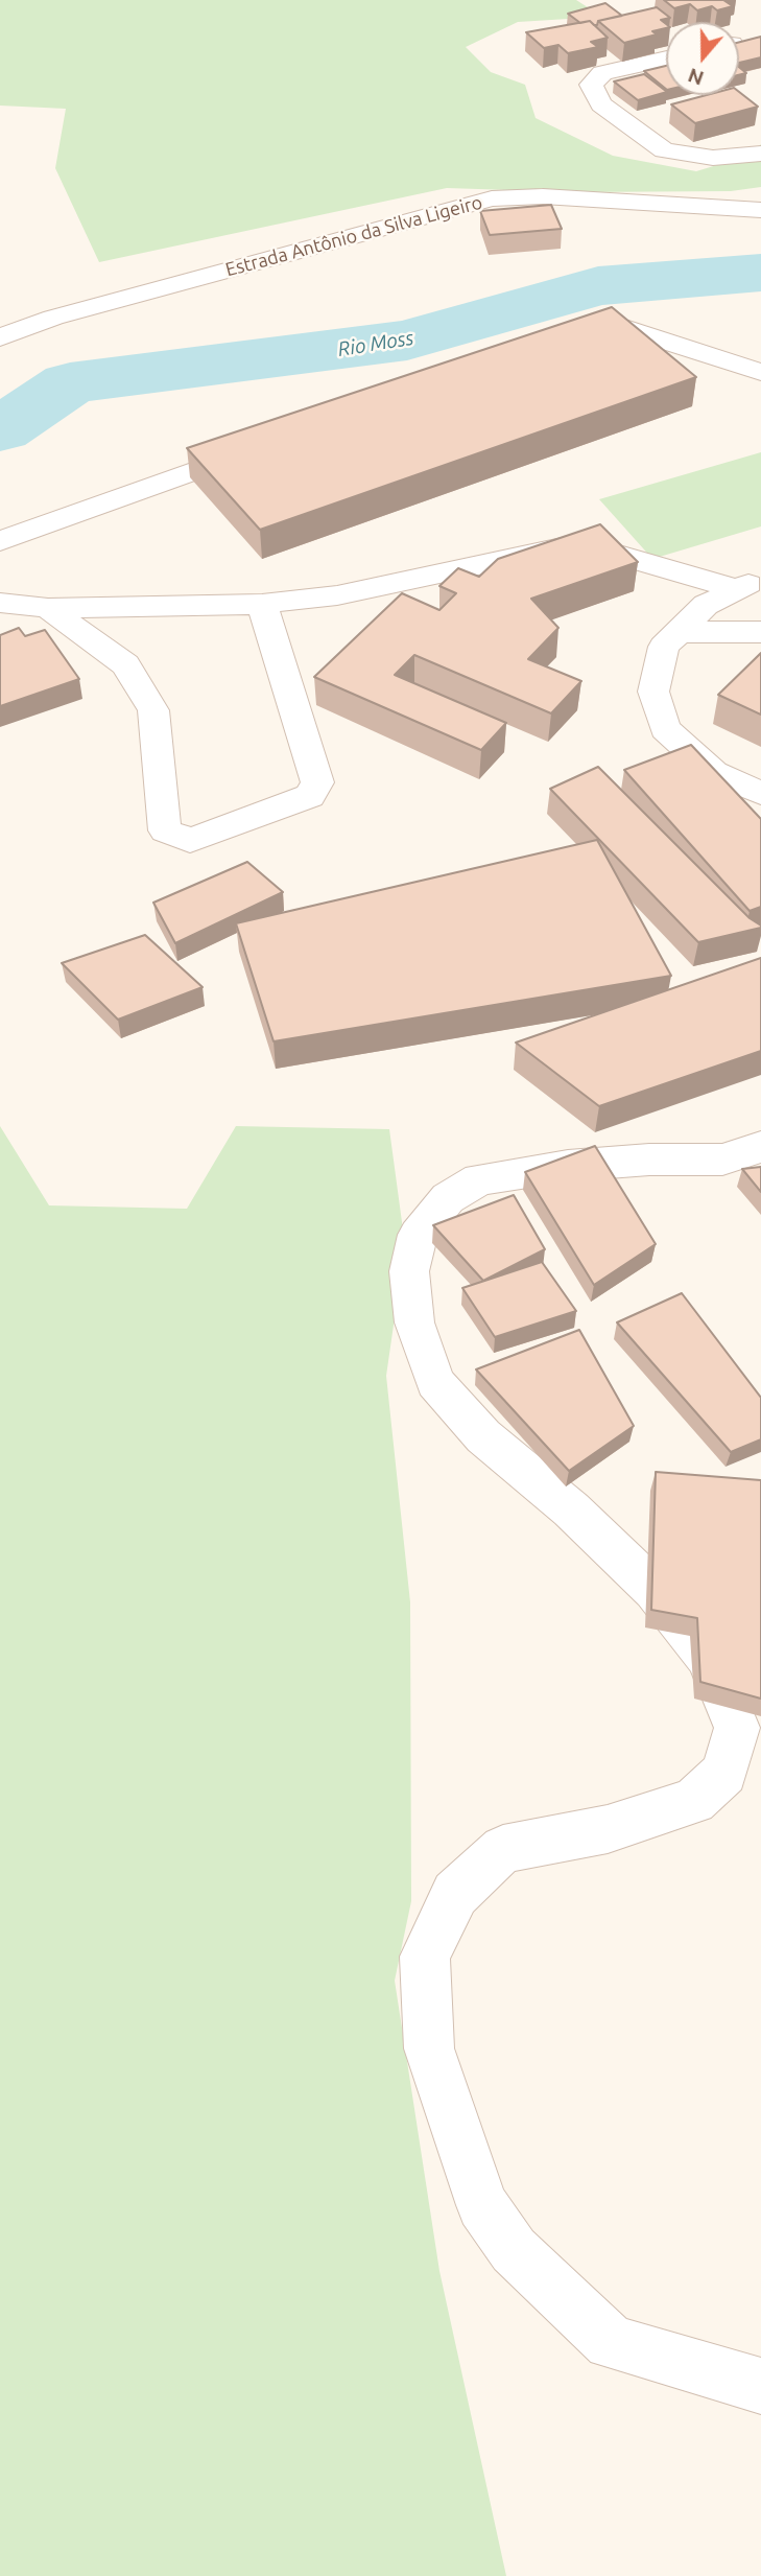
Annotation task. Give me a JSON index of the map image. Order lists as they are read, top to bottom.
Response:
{
  "streets": {
    "street": ["Estrada Antônio da Silva Ligeiro"]
  },
  "water": ["Rio Moss"],
  "north": "bottom"
}
